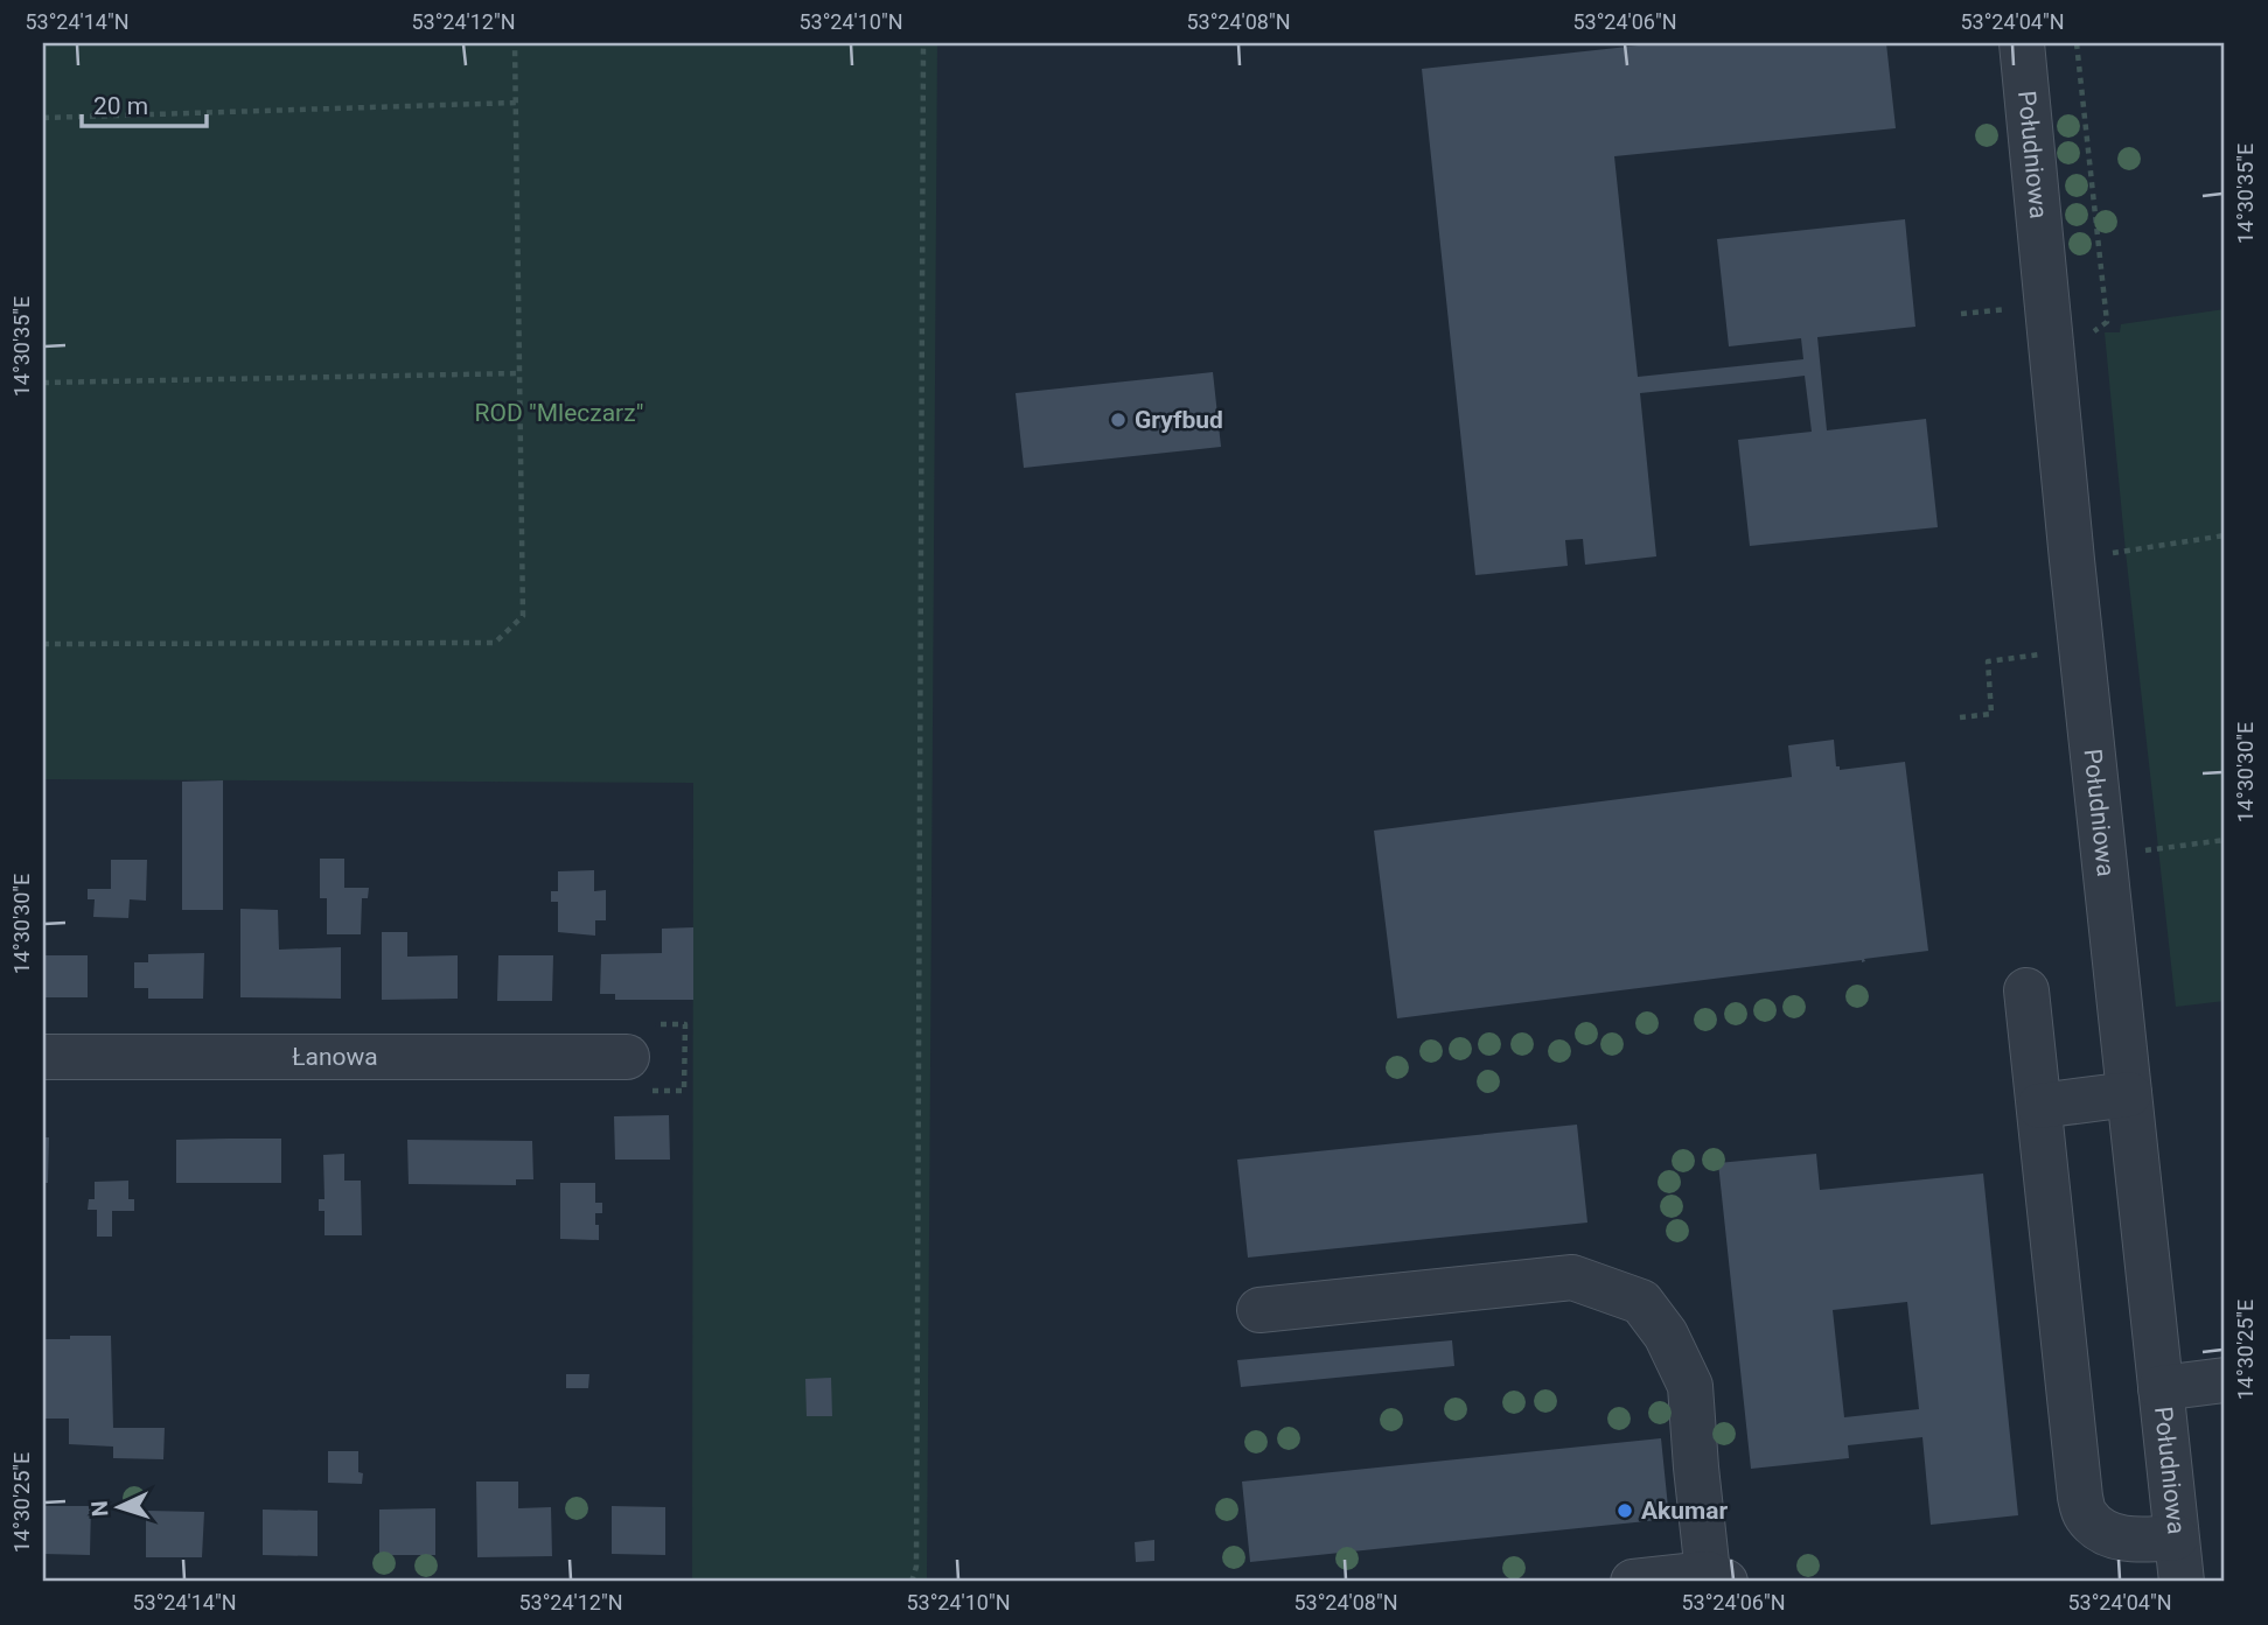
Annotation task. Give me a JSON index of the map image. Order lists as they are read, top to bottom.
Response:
{
  "streets": {
    "street": ["Południowa", "Łanowa"]
  },
  "parks": ["ROD \"Mleczarz\""],
  "places": ["Gryfbud", "Akumar"],
  "scale_bar": "20 m",
  "north": "left",
  "coordinates": [
    "53°24'14\"N",
    "53°24'12\"N",
    "53°24'10\"N",
    "53°24'08\"N",
    "53°24'06\"N",
    "53°24'04\"N",
    "14°30'35\"E",
    "14°30'30\"E",
    "14°30'25\"E"
  ]
}
